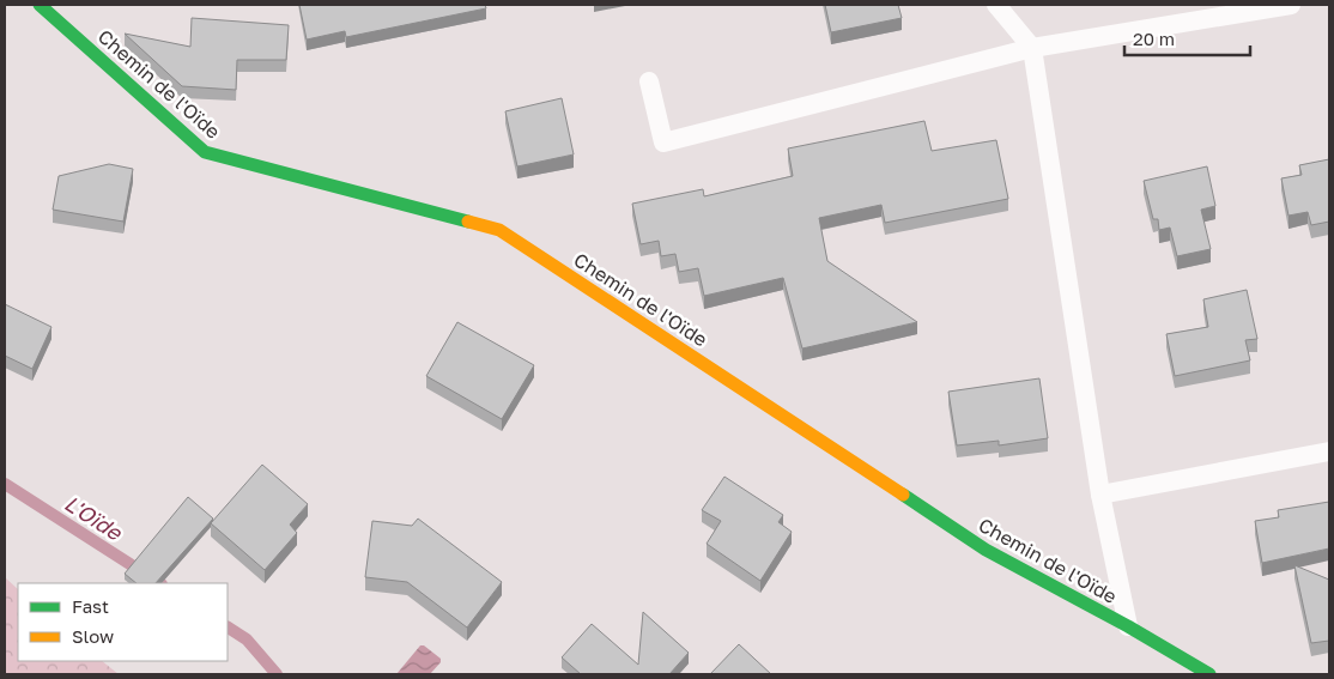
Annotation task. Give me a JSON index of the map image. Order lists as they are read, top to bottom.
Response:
{
  "streets": {
    "street": ["Chemin de l'Oïde"]
  },
  "water": ["L'Oïde"],
  "legend": ["Fast", "Slow"],
  "scale_bar": "20 m"
}
